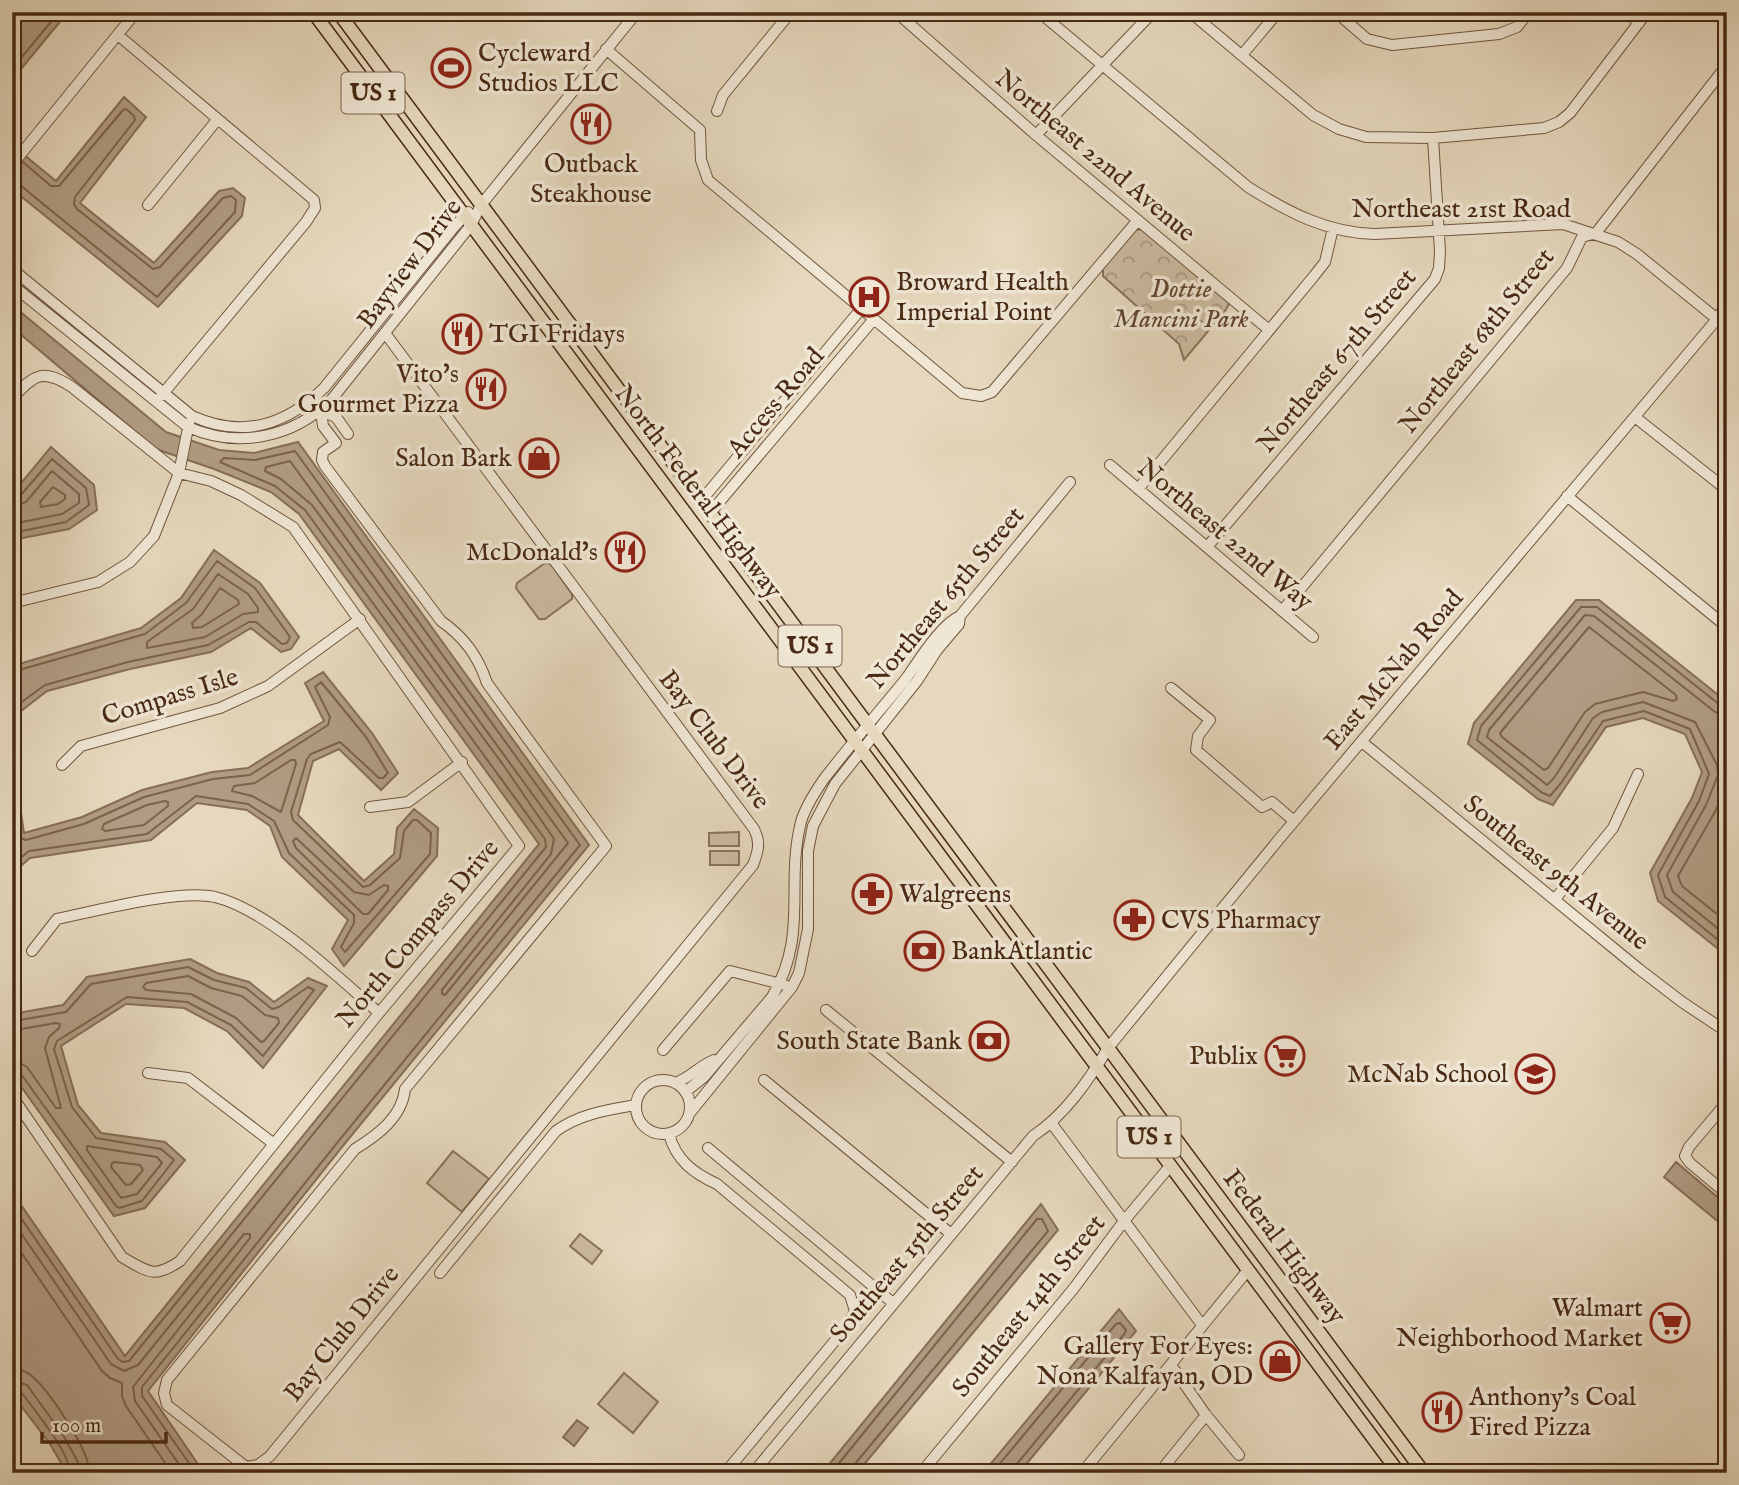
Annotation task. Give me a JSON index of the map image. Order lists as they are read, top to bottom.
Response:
{
  "streets": {
    "main road": ["US 1", "North Federal Highway", "Federal Highway"],
    "street": [
      "Northeast 22nd Avenue",
      "Northeast 21st Road",
      "Bayview Drive",
      "Northeast 68th Street",
      "Northeast 67th Street",
      "Access Road",
      "Northeast 22nd Way",
      "Northeast 65th Street",
      "East McNab Road",
      "Compass Isle",
      "Bay Club Drive",
      "Southeast 9th Avenue",
      "North Compass Drive",
      "Southeast 15th Street",
      "Southeast 14th Street"
    ]
  },
  "crossings": [
    ["Northeast 21st Road", "Northeast 68th Street"],
    ["Northeast 21st Road", "Northeast 67th Street"],
    ["Northeast 21st Road", "East McNab Road"],
    ["Bayview Drive", "North Federal Highway"],
    ["Bayview Drive", "Bay Club Drive"],
    ["Northeast 68th Street", "Northeast 22nd Way"],
    ["Northeast 67th Street", "Northeast 22nd Way"],
    ["Access Road", "North Federal Highway"],
    ["North Federal Highway", "Northeast 65th Street"],
    ["North Federal Highway", "East McNab Road"],
    ["North Federal Highway", "Federal Highway"],
    ["North Federal Highway", "Southeast 15th Street"],
    ["East McNab Road", "Southeast 9th Avenue"],
    ["East McNab Road", "Federal Highway"],
    ["East McNab Road", "Southeast 15th Street"],
    ["Compass Isle", "North Compass Drive"],
    ["Federal Highway", "Southeast 15th Street"],
    ["Federal Highway", "Southeast 14th Street"]
  ],
  "parks": ["Dottie Mancini Park"],
  "places": {
    "sports": ["Cycleward Studios LLC"],
    "restaurant": [
      "Outback Steakhouse",
      "TGI Fridays",
      "Vito's Gourmet Pizza",
      "McDonald's",
      "Anthony's Coal Fired Pizza"
    ],
    "hospital": ["Broward Health Imperial Point"],
    "shop": ["Salon Bark", "Gallery For Eyes: Nona Kalfayan, OD"],
    "pharmacy": ["Walgreens", "CVS Pharmacy"],
    "bank": ["BankAtlantic", "South State Bank"],
    "supermarket": ["Publix", "Walmart Neighborhood Market"],
    "school or university": ["McNab School"]
  },
  "scale_bar": "100 m"
}
